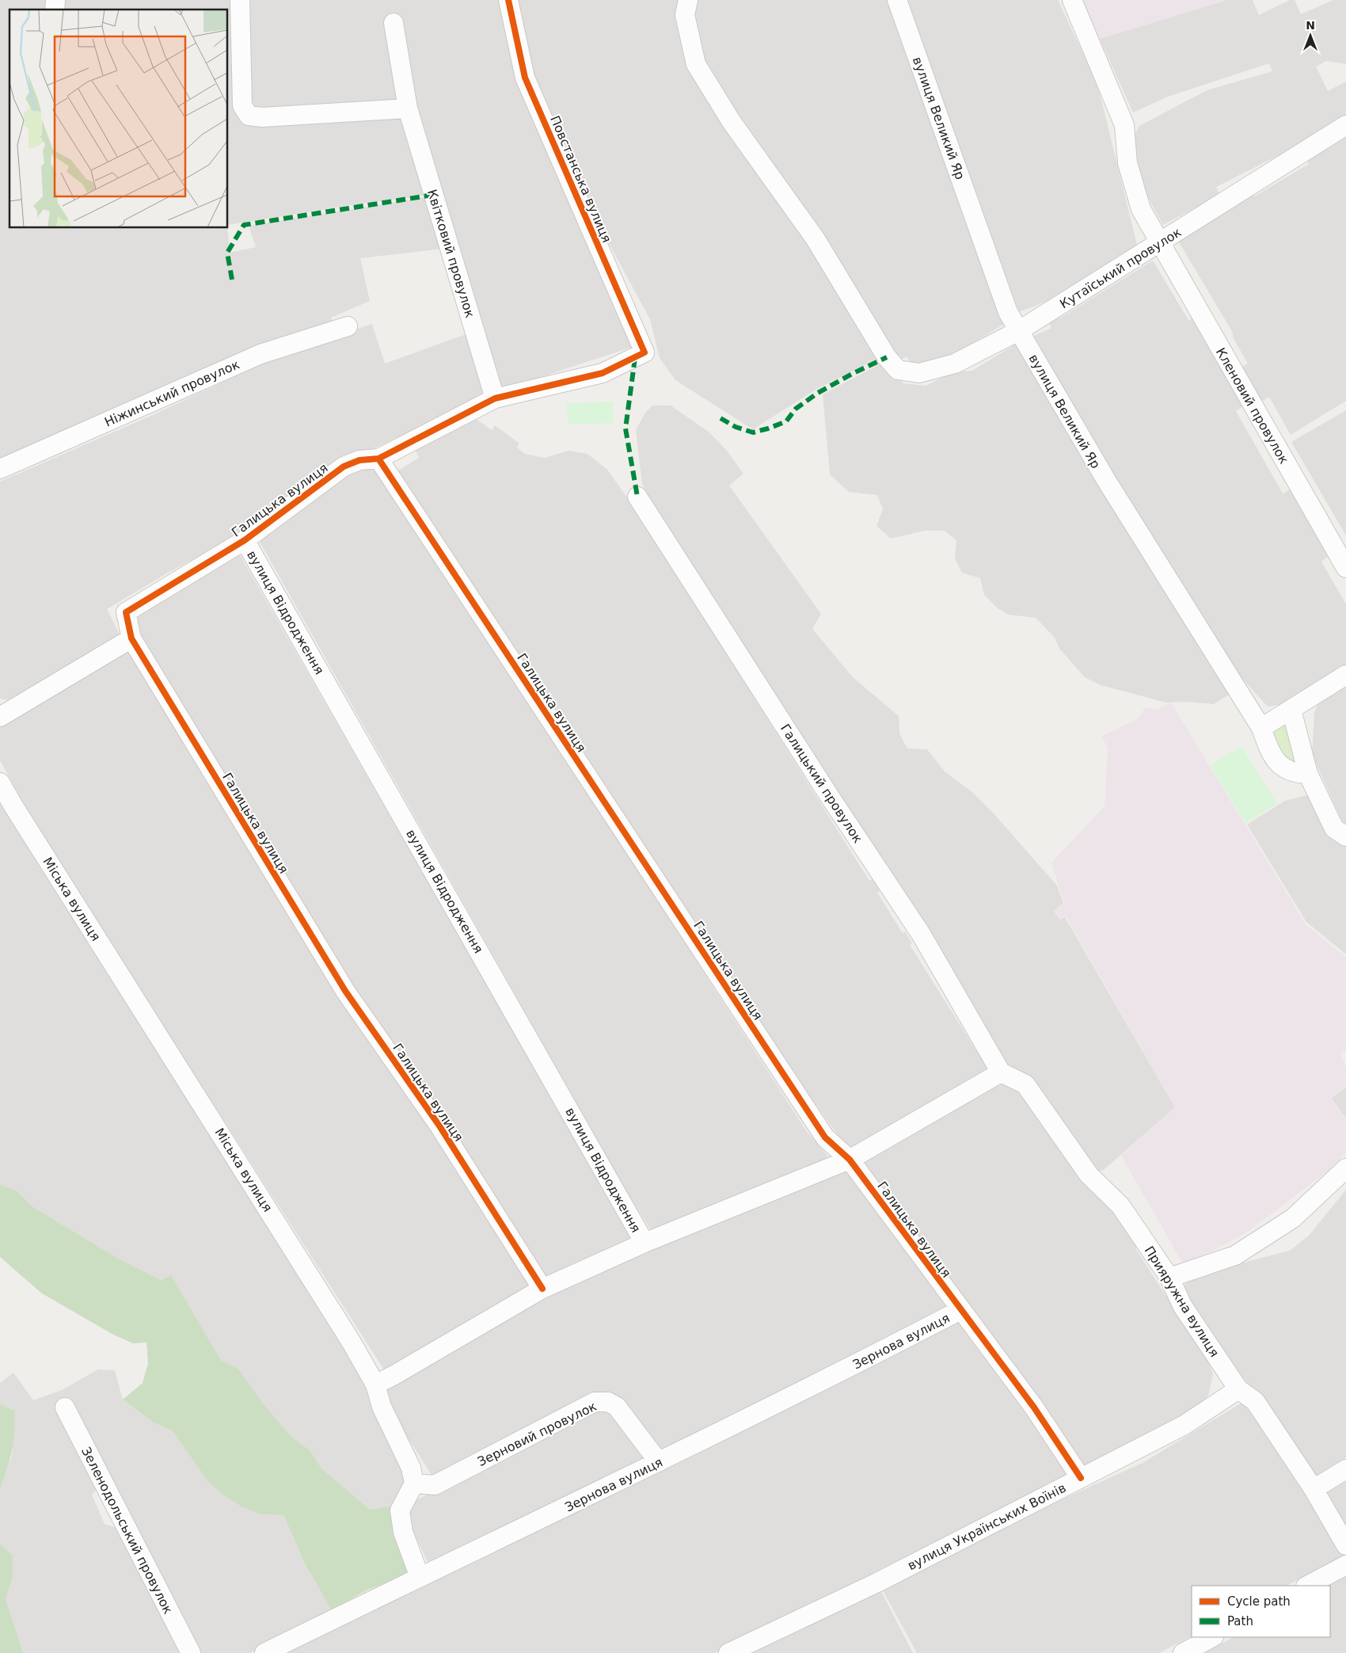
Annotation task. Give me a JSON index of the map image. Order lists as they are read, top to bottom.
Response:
{
  "streets": {
    "street": [
      "вулиця Великий Яр",
      "Повстанська вулиця",
      "Квітковий провулок",
      "Кутаїський провулок",
      "Ніжинський провулок",
      "Кленовий провулок",
      "Галицька вулиця",
      "вулиця Відродження",
      "Галицький провулок",
      "Міська вулиця",
      "Прияружна вулиця",
      "Зернова вулиця",
      "Зерновий провулок",
      "вулиця Українських Воїнів",
      "Зеленодольський провулок"
    ]
  },
  "crossings": [
    ["вулиця Великий Яр", "Кутаїський провулок"],
    ["Повстанська вулиця", "Галицька вулиця"],
    ["Квітковий провулок", "Галицька вулиця"],
    ["Кутаїський провулок", "Кленовий провулок"],
    ["Галицька вулиця", "вулиця Відродження"],
    ["Галицька вулиця", "Зернова вулиця"],
    ["Галицька вулиця", "вулиця Українських Воїнів"],
    ["Галицький провулок", "Прияружна вулиця"],
    ["Міська вулиця", "Зерновий провулок"],
    ["Прияружна вулиця", "вулиця Українських Воїнів"],
    ["Зернова вулиця", "Зерновий провулок"]
  ],
  "legend": ["Cycle path", "Path"],
  "north": "top"
}
